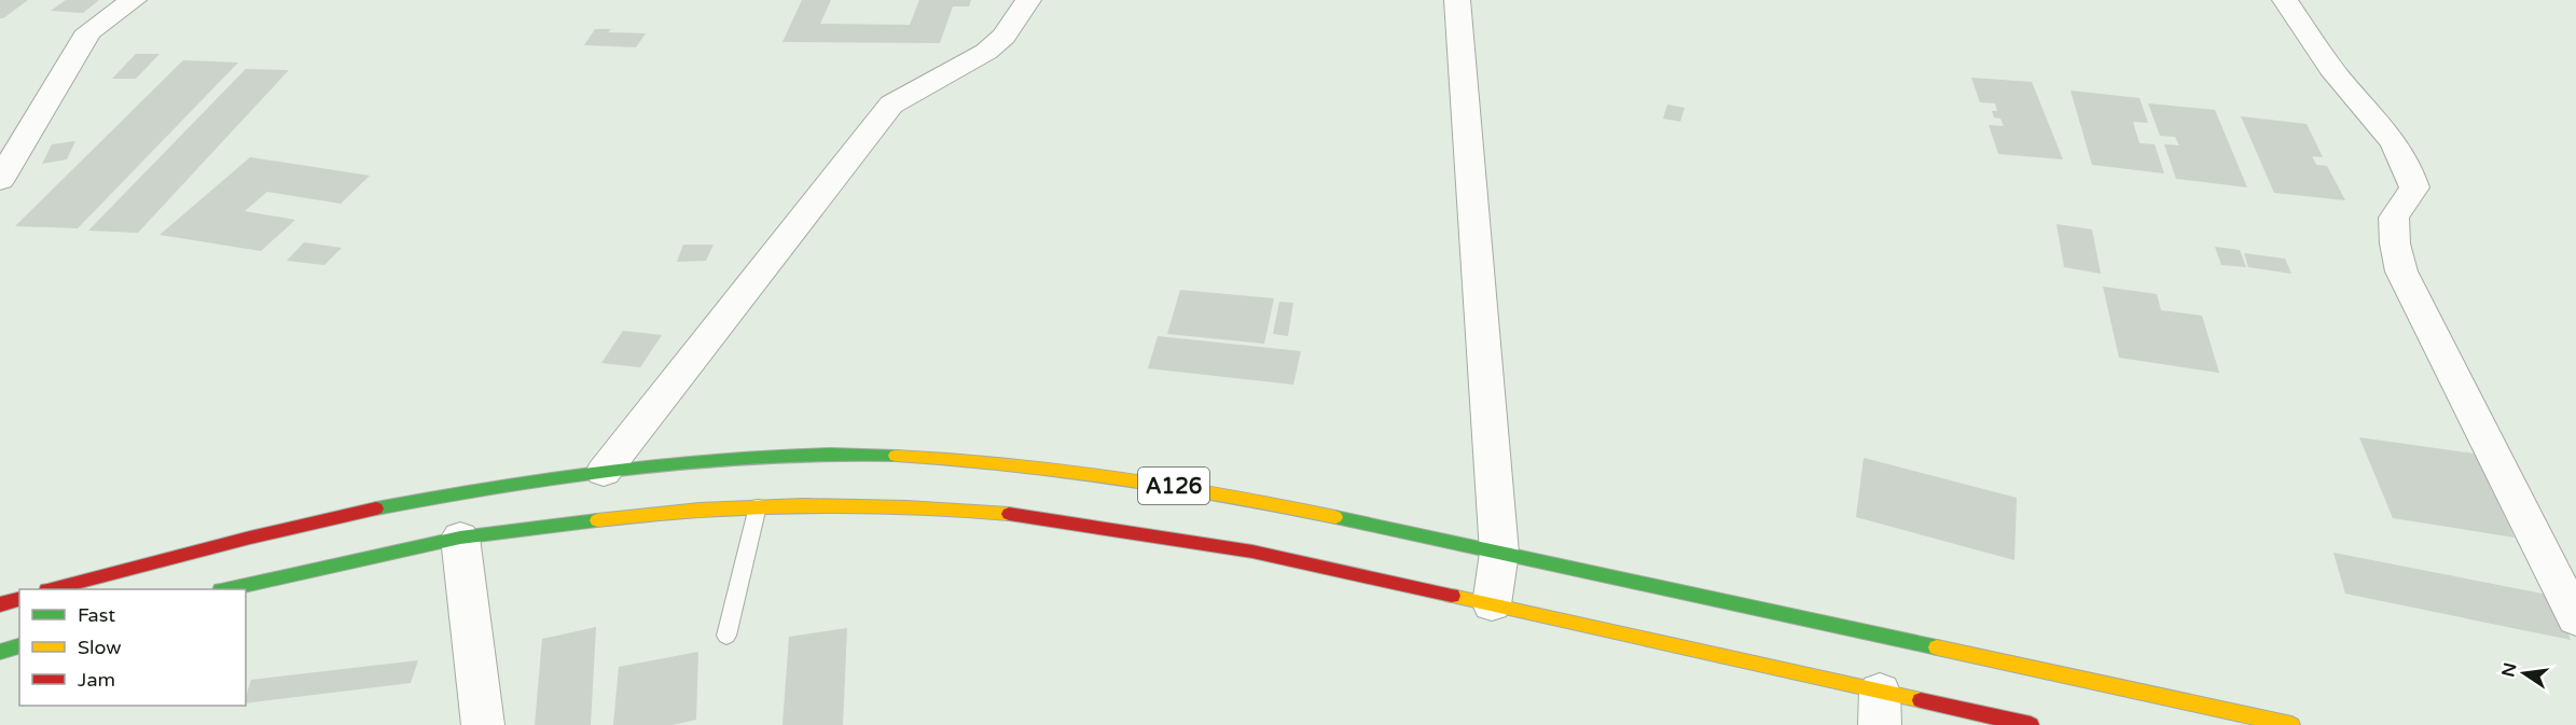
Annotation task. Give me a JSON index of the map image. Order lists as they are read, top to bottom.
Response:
{
  "streets": {
    "highway": ["A126"]
  },
  "legend": ["Fast", "Slow", "Jam"],
  "north": "left"
}
